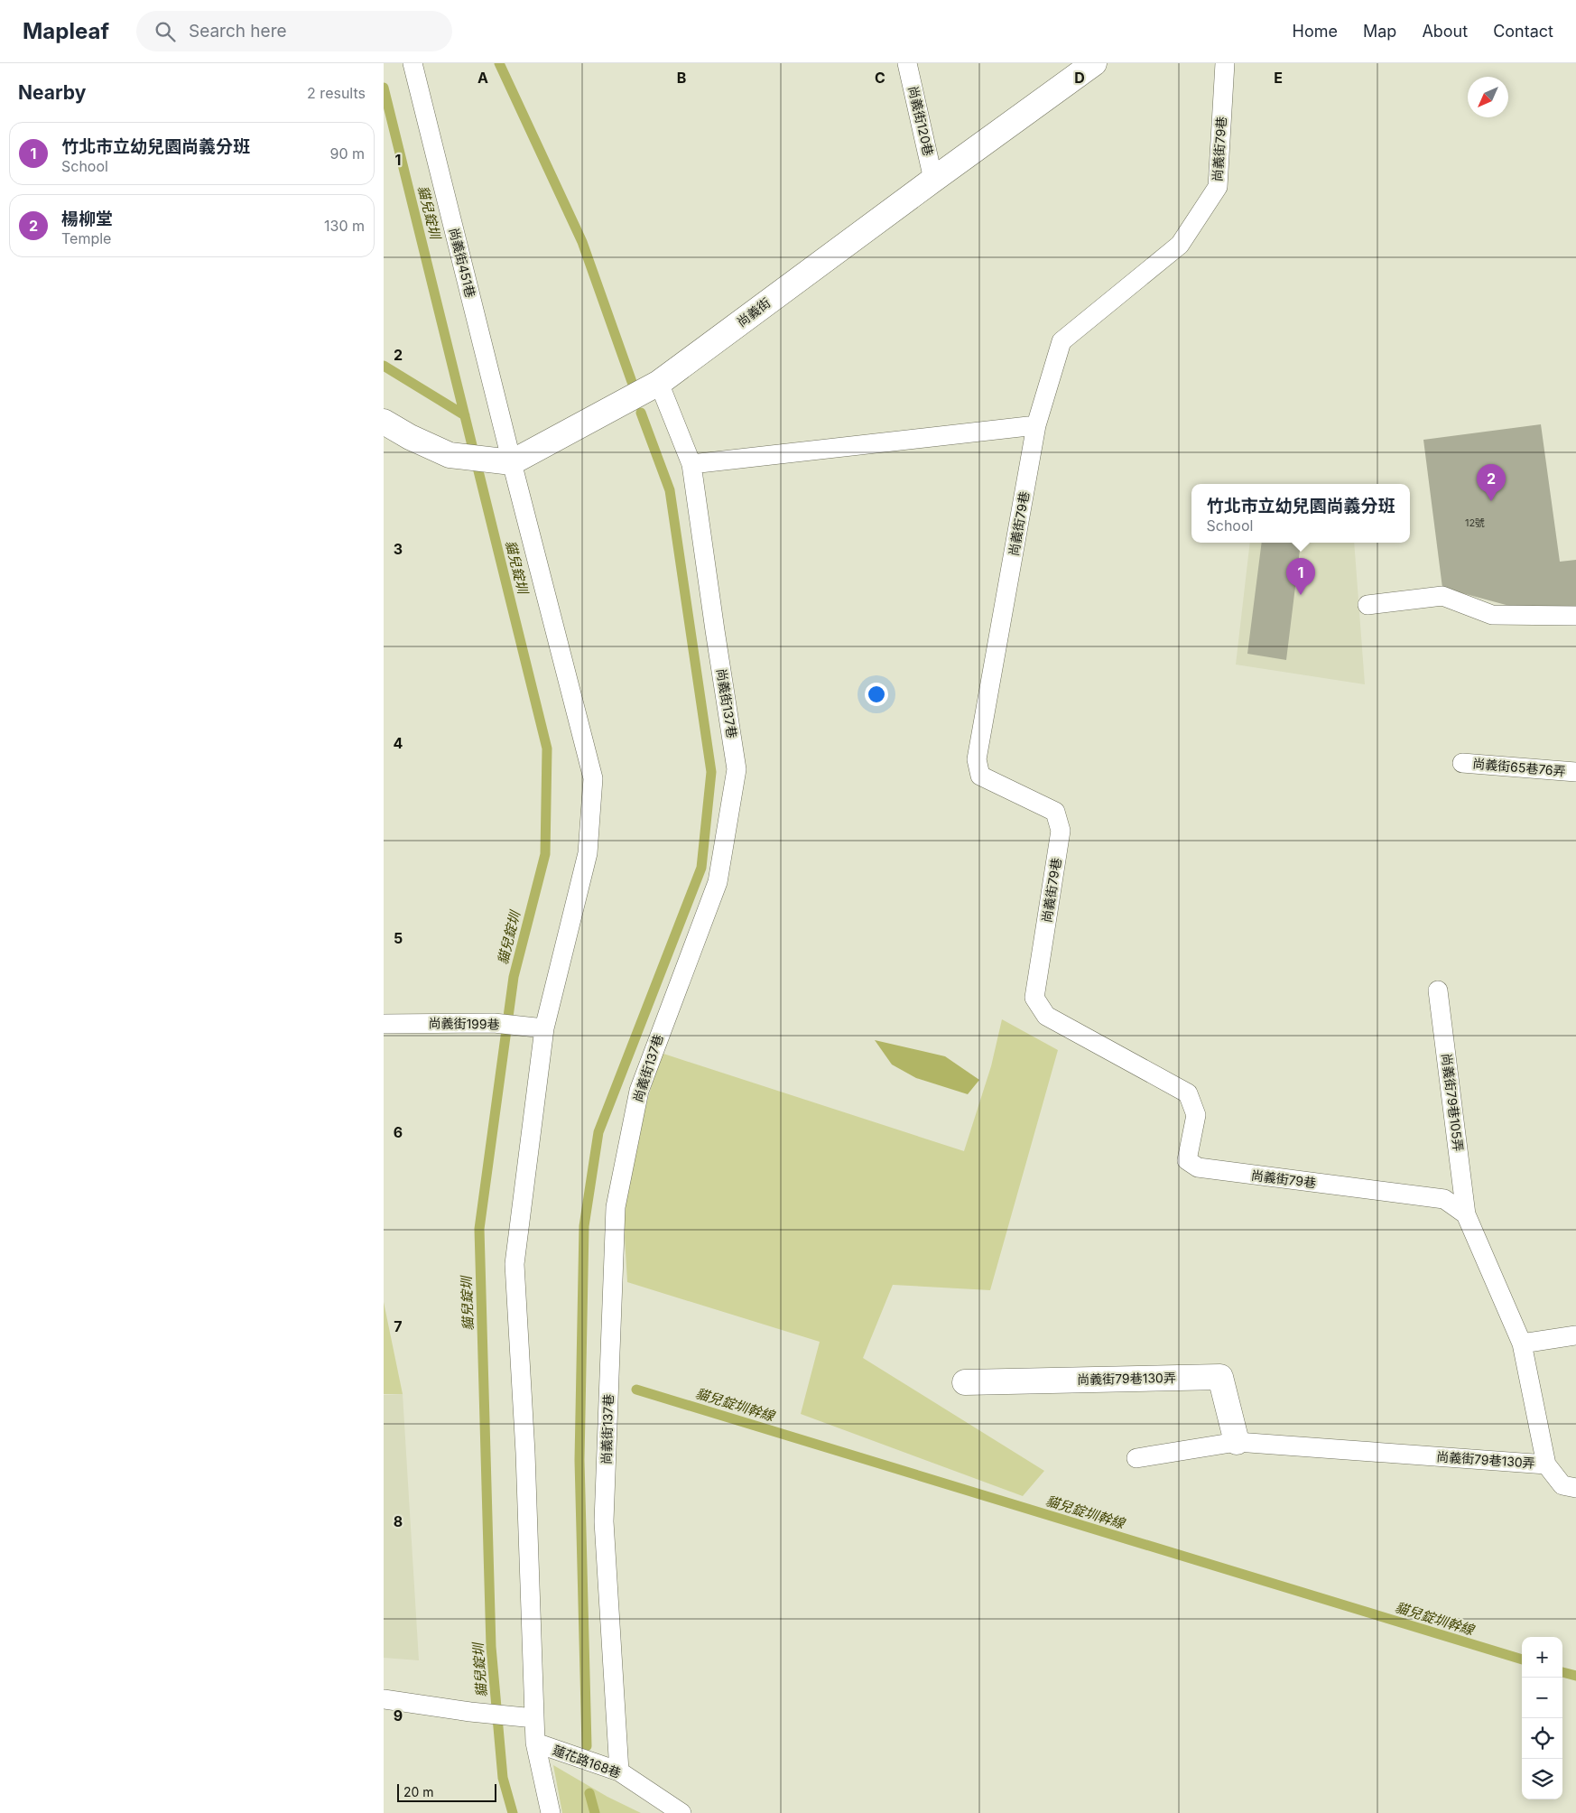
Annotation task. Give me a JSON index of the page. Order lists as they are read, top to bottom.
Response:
{
  "streets": {
    "street": ["尚義街", "尚義街79巷130弄"],
    "lane": [
      "尚義街120巷",
      "尚義街79巷",
      "尚義街451巷",
      "尚義街137巷",
      "尚義街65巷76弄",
      "尚義街199巷",
      "尚義街79巷105弄",
      "蓮花路168巷"
    ]
  },
  "crossings": [
    ["尚義街120巷", "尚義街"],
    ["尚義街79巷", "尚義街79巷105弄"],
    ["尚義街451巷", "尚義街"],
    ["尚義街", "尚義街137巷"],
    ["尚義街137巷", "蓮花路168巷"]
  ],
  "water": ["貓兒錠圳", "貓兒錠圳幹線"],
  "house_numbers": ["12號"],
  "scale_bar": "20 m",
  "north": "bottom left",
  "page": {
    "header": "Mapleaf",
    "search": "Search here",
    "nav": [
      "Home",
      "Map",
      "About",
      "Contact"
    ],
    "heading": ["Nearby", "2 results"],
    "list": [
      {
        "mark": "1",
        "name": "竹北市立幼兒園尚義分班",
        "note": "School",
        "value": "90 m"
      },
      {
        "mark": "2",
        "name": "楊柳堂",
        "note": "Temple",
        "value": "130 m"
      }
    ],
    "pins": ["2", "1"],
    "popup": ["竹北市立幼兒園尚義分班", "School"],
    "map_buttons": ["+", "−"],
    "scale": "20 m"
  },
  "grid": {
    "columns": [
      "A",
      "B",
      "C",
      "D",
      "E"
    ],
    "rows": [
      "1",
      "2",
      "3",
      "4",
      "5",
      "6",
      "7",
      "8",
      "9"
    ]
  }
}
